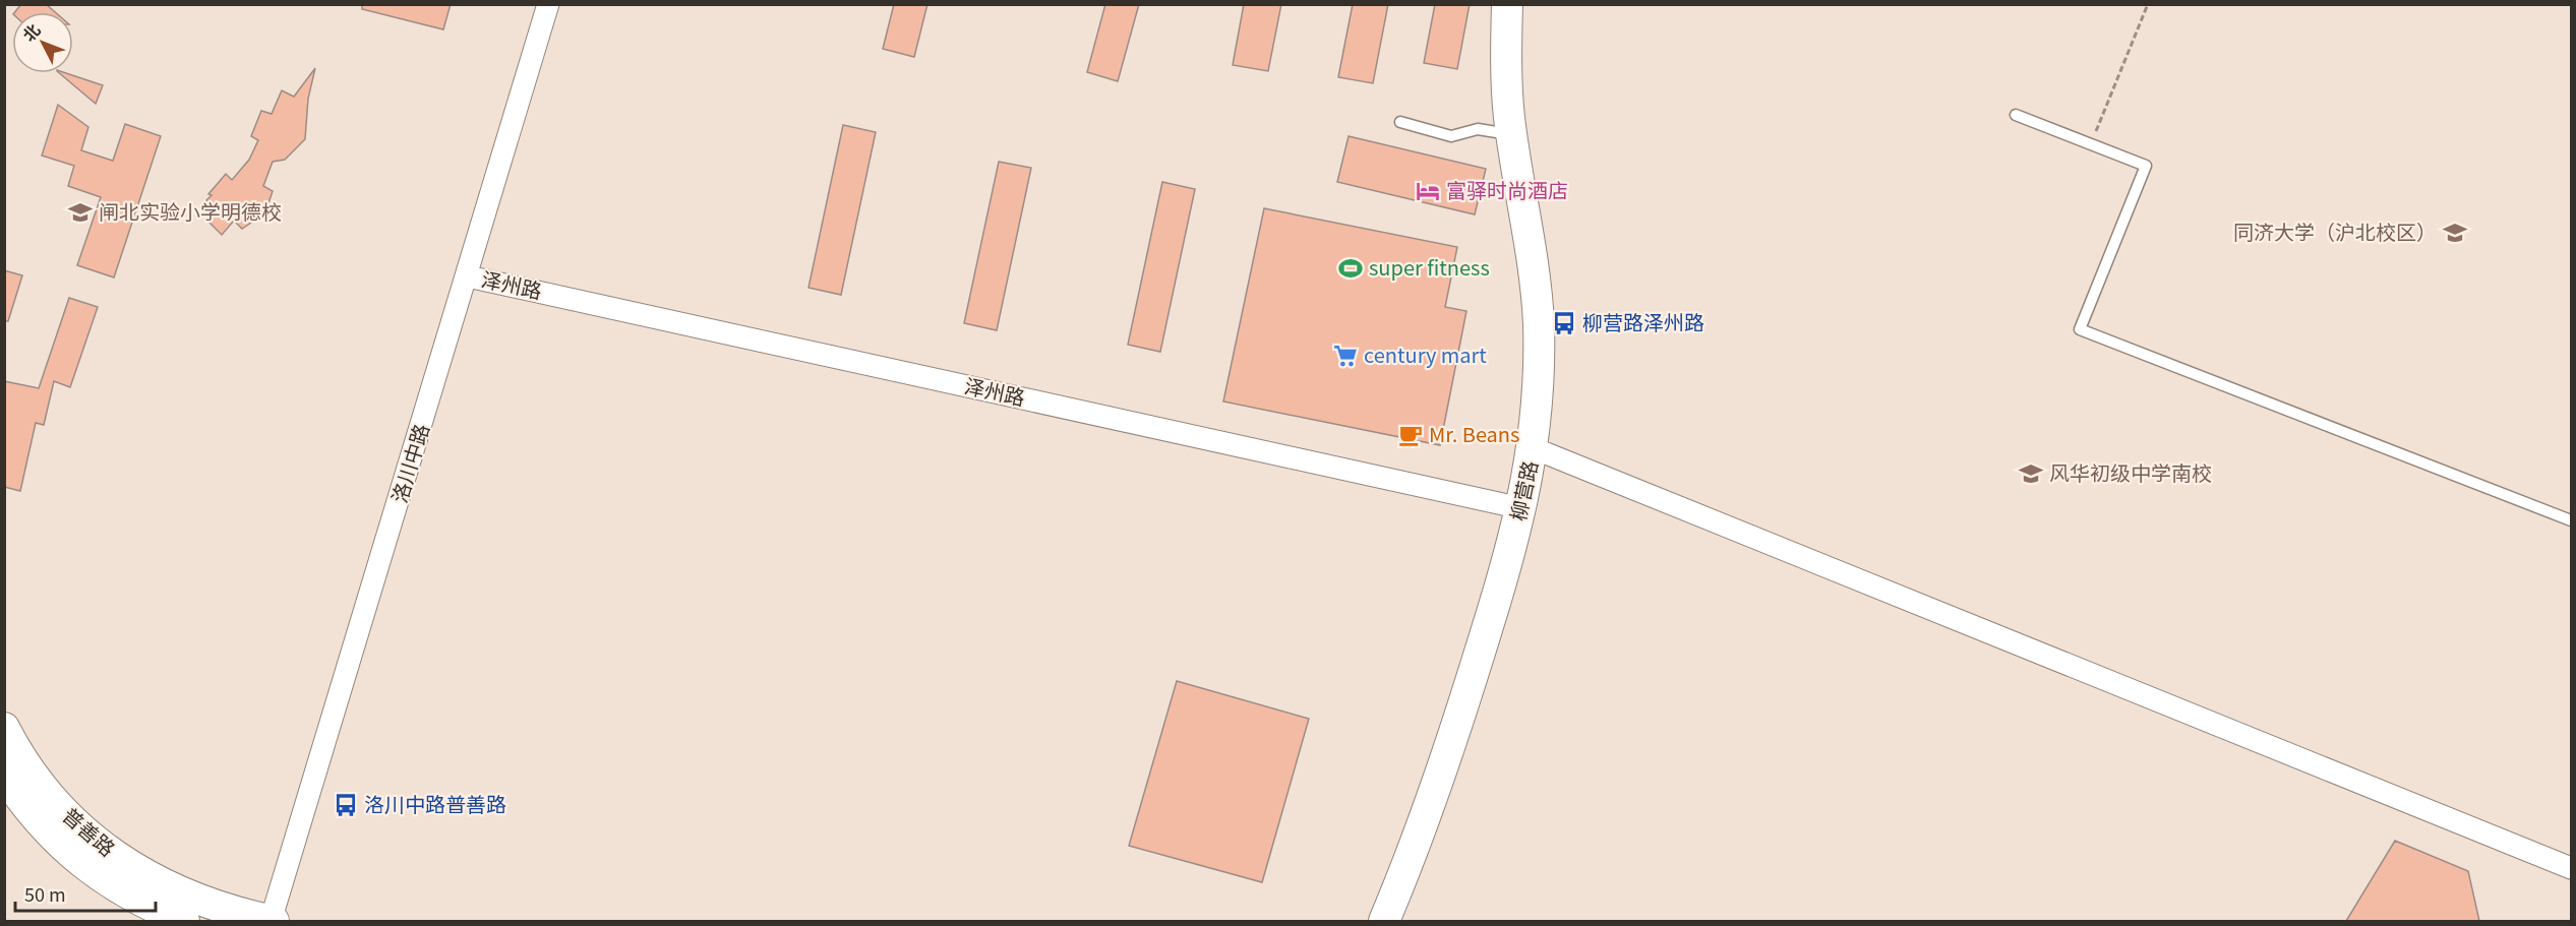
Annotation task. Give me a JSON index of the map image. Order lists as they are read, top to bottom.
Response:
{
  "streets": {
    "main road": ["柳营路", "普善路"],
    "street": ["泽州路", "洛川中路"]
  },
  "crossings": [
    ["泽州路", "洛川中路"],
    ["泽州路", "柳营路"],
    ["洛川中路", "普善路"]
  ],
  "places": {
    "hotel": ["富驿时尚酒店"],
    "school or university": ["闸北实验小学明德校", "同济大学（沪北校区）", "风华初级中学南校"],
    "sports": ["super fitness"],
    "bus stop": ["柳营路泽州路", "洛川中路普善路"],
    "supermarket": ["century mart"],
    "cafe": ["Mr. Beans"]
  },
  "scale_bar": "50 m",
  "north": "top left"
}
